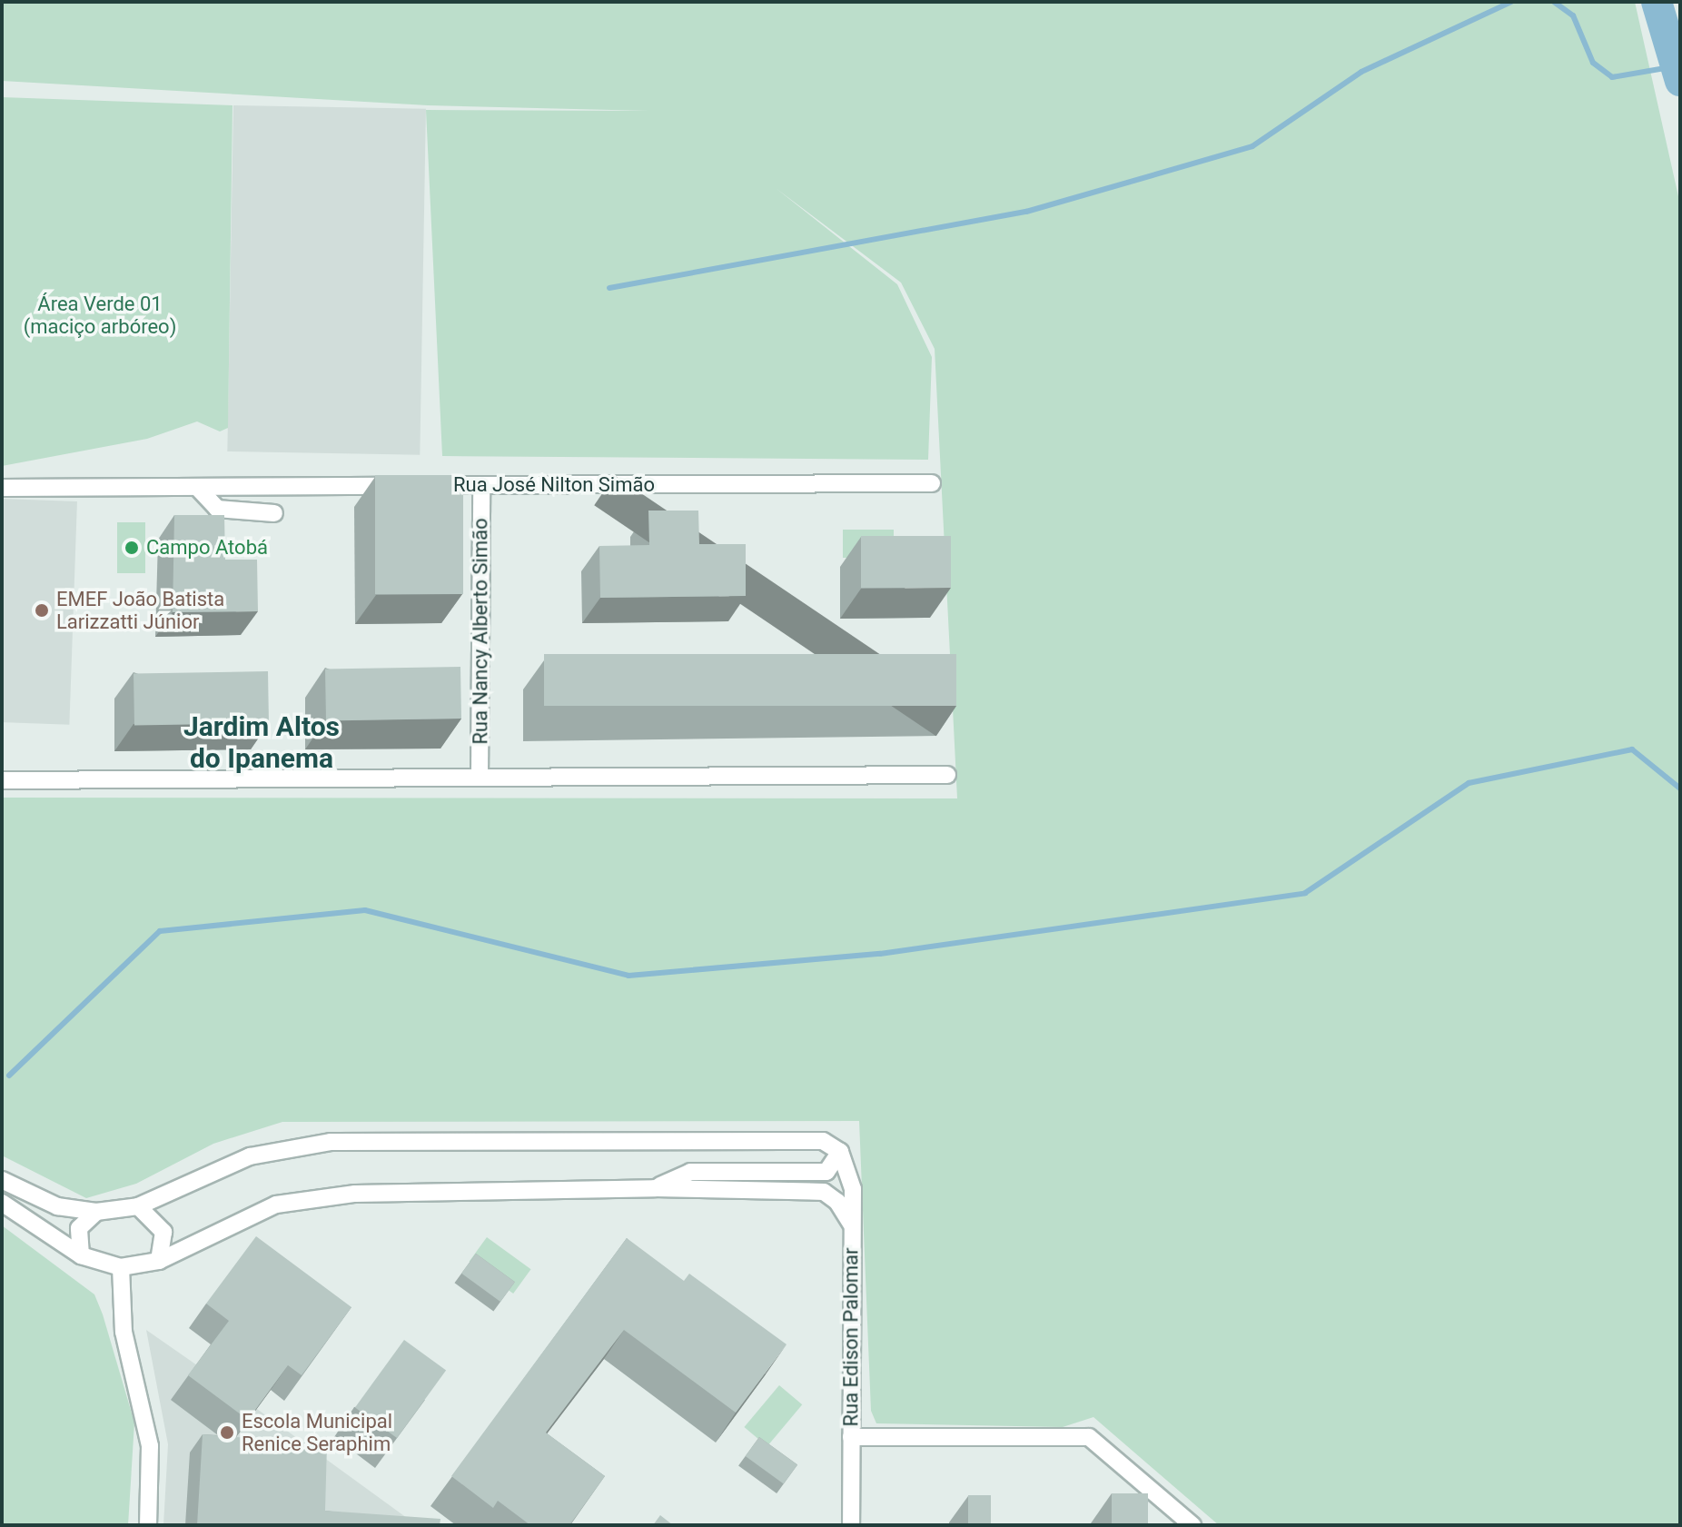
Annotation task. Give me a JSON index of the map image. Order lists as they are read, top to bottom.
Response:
{
  "streets": {
    "street": ["Rua José Nilton Simão", "Rua Nancy Alberto Simão", "Rua Edison Palomar"]
  },
  "crossings": [
    ["Rua José Nilton Simão", "Rua Nancy Alberto Simão"]
  ],
  "districts": ["Jardim Altos do Ipanema"],
  "parks": ["Área Verde 01 (maciço arbóreo)"],
  "places": ["Campo Atobá", "EMEF João Batista Larizzatti Júnior", "Escola Municipal Renice Seraphim"]
}
